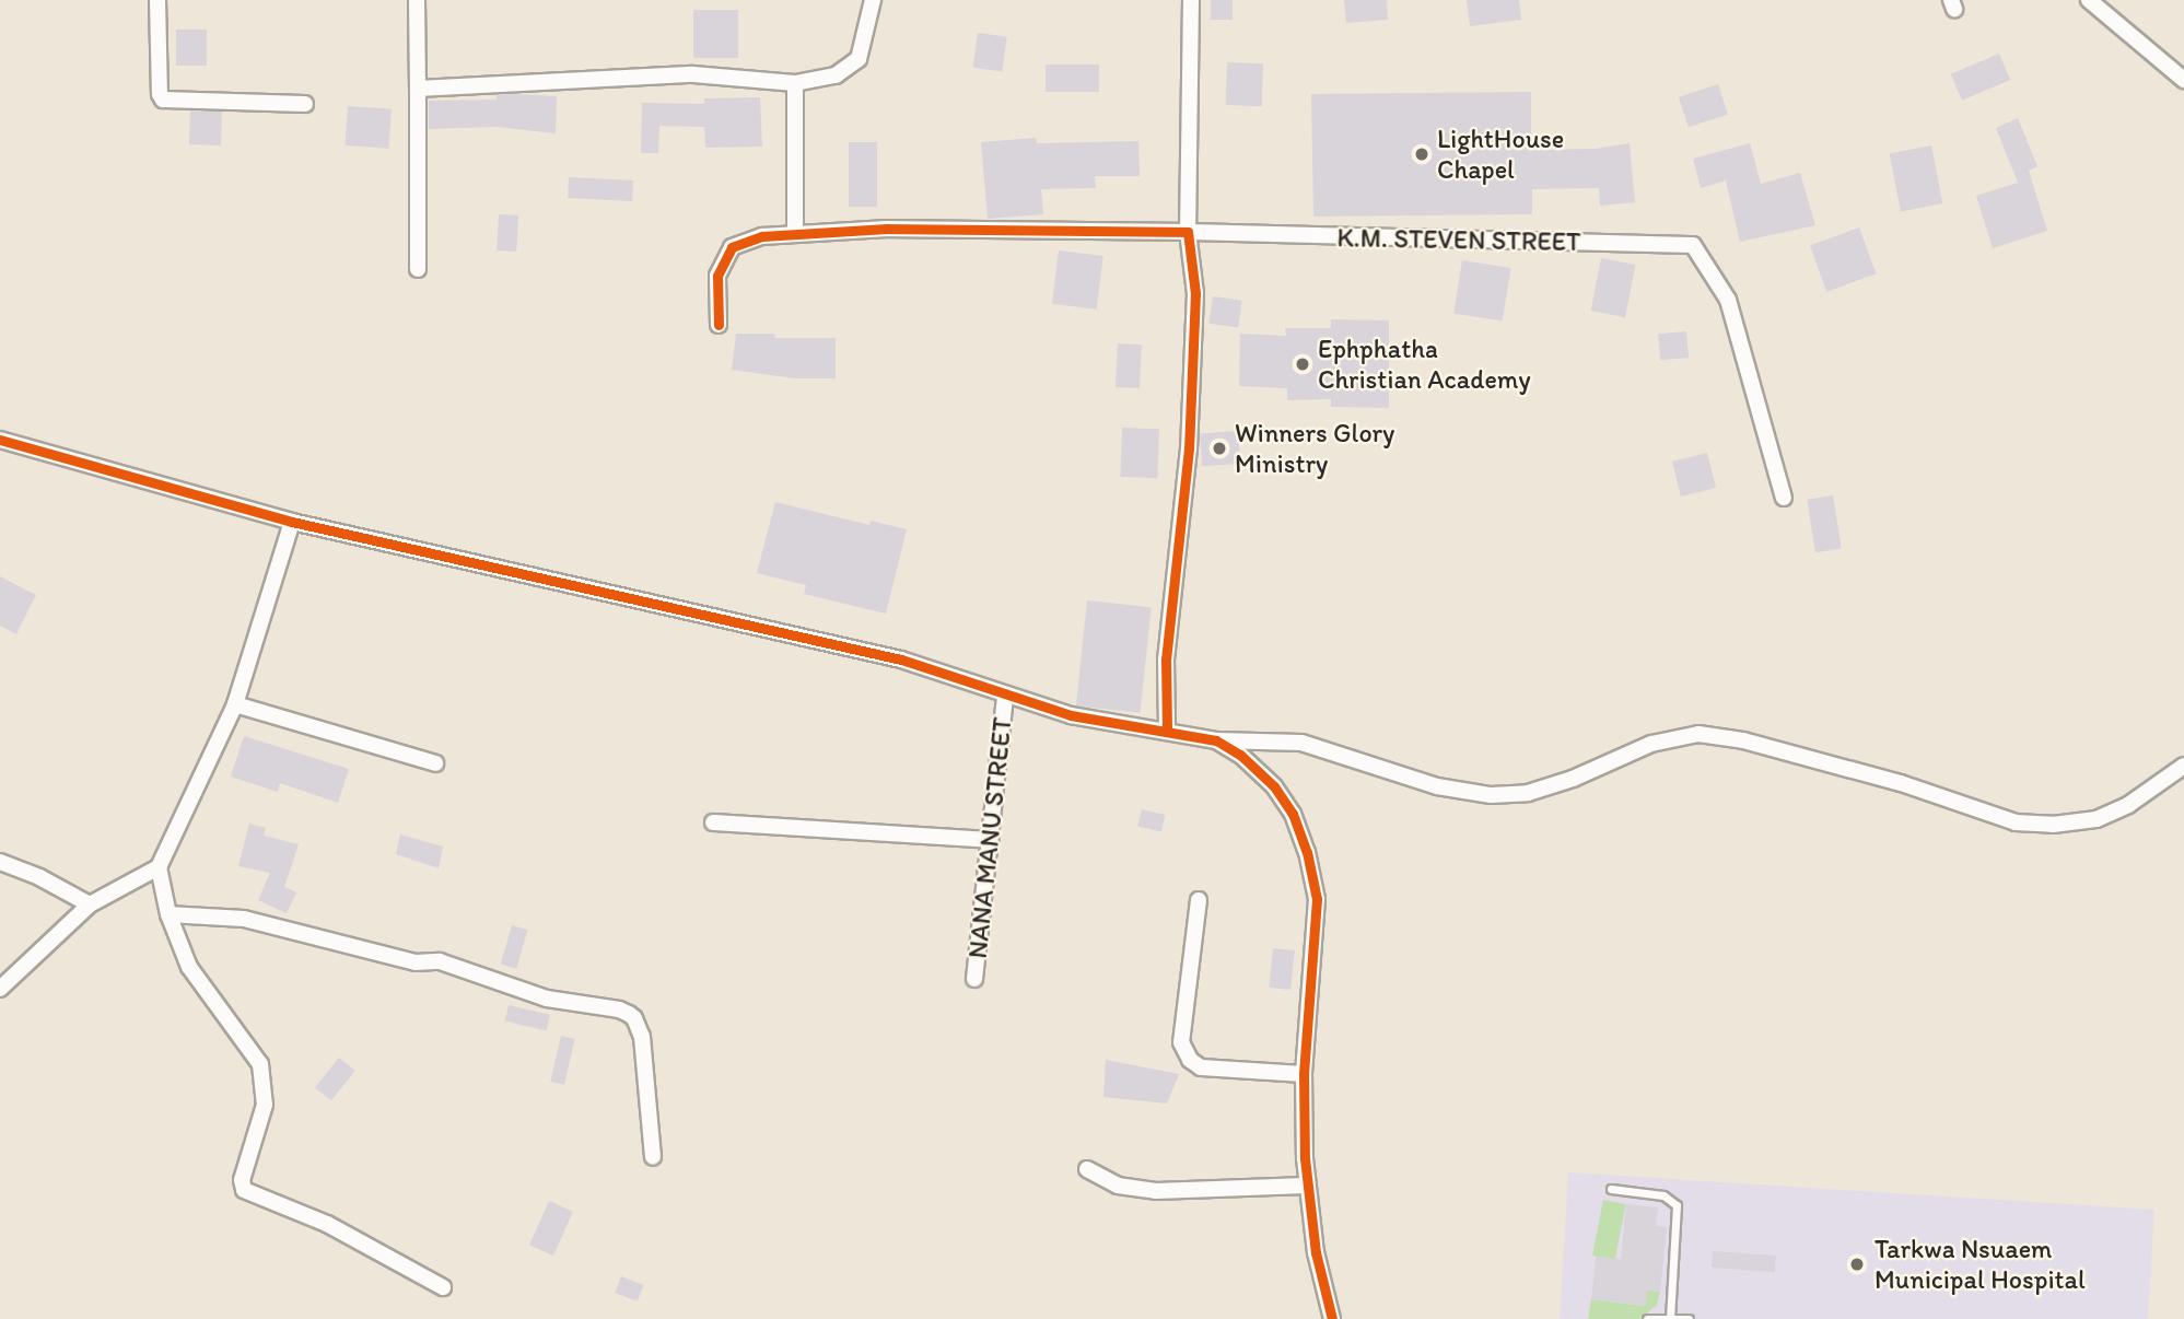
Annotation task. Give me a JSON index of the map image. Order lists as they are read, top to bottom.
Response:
{
  "streets": {
    "street": ["K.M. STEVEN STREET", "NANA MANU STREET"]
  },
  "places": [
    "LightHouse Chapel",
    "Ephphatha Christian Academy",
    "Winners Glory Ministry",
    "Tarkwa Nsuaem Municipal Hospital"
  ]
}
